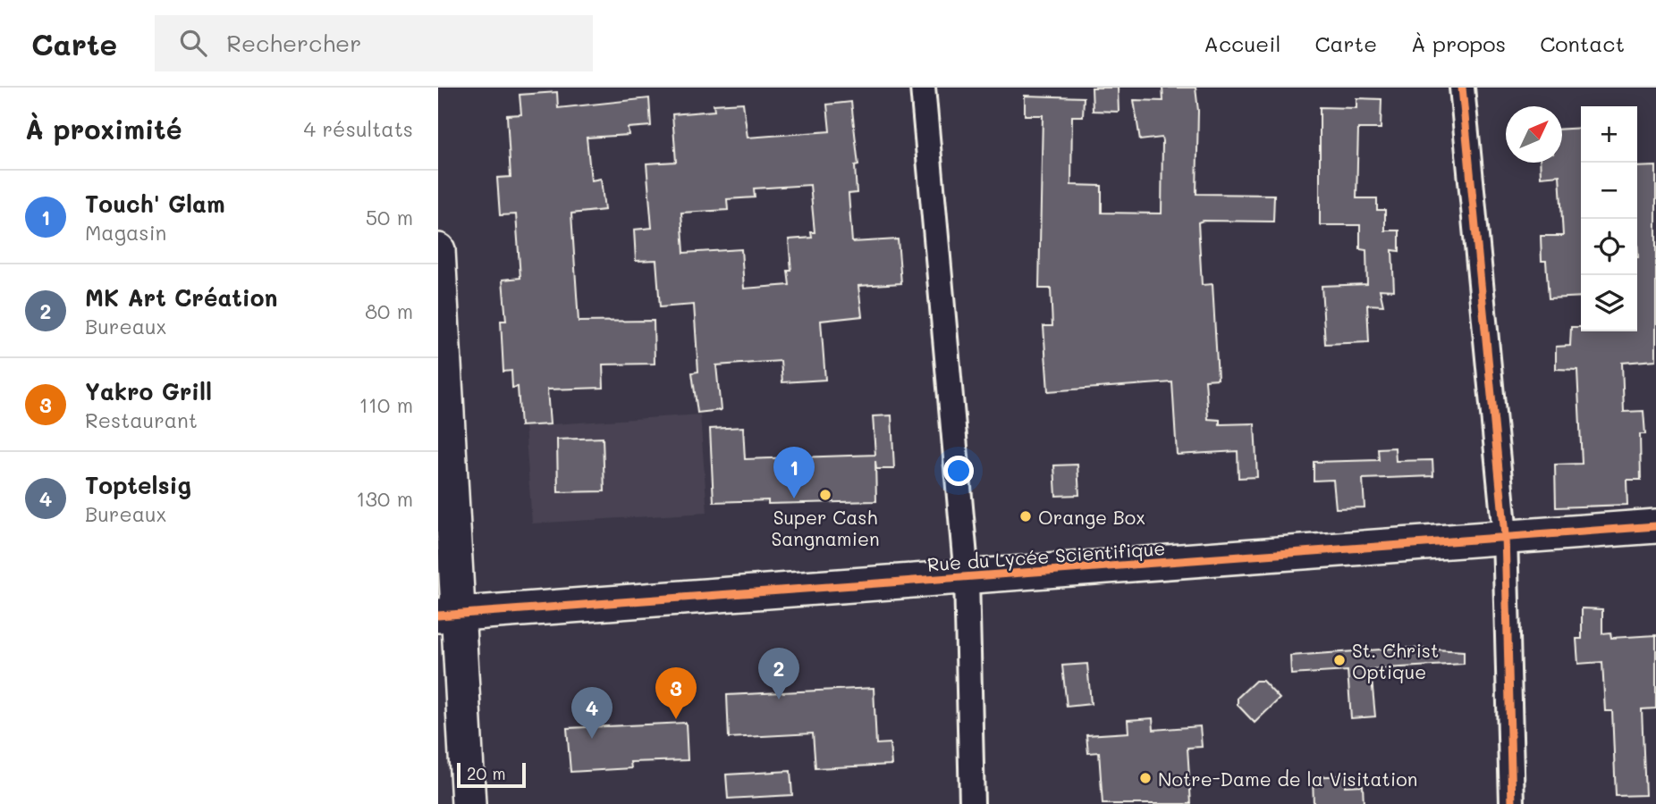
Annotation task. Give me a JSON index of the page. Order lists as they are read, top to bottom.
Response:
{
  "streets": {
    "street": ["Rue du Lycée Scientifique"]
  },
  "places": [
    "Super Cash Sangnamien",
    "Orange Box",
    "St. Christ Optique",
    "Notre-Dame de la Visitation"
  ],
  "scale_bar": "20 m",
  "north": "top right",
  "page": {
    "header": "Carte",
    "search": "Rechercher",
    "nav": [
      "Accueil",
      "Carte",
      "À propos",
      "Contact"
    ],
    "heading": ["À proximité", "4 résultats"],
    "map_buttons": ["+", "−"],
    "list": [
      {
        "mark": "1",
        "name": "Touch' Glam",
        "note": "Magasin",
        "value": "50 m"
      },
      {
        "mark": "2",
        "name": "MK Art Création",
        "note": "Bureaux",
        "value": "80 m"
      },
      {
        "mark": "3",
        "name": "Yakro Grill",
        "note": "Restaurant",
        "value": "110 m"
      },
      {
        "mark": "4",
        "name": "Toptelsig",
        "note": "Bureaux",
        "value": "130 m"
      }
    ],
    "pins": [
      "1",
      "2",
      "3",
      "4"
    ],
    "scale": "20 m"
  }
}
